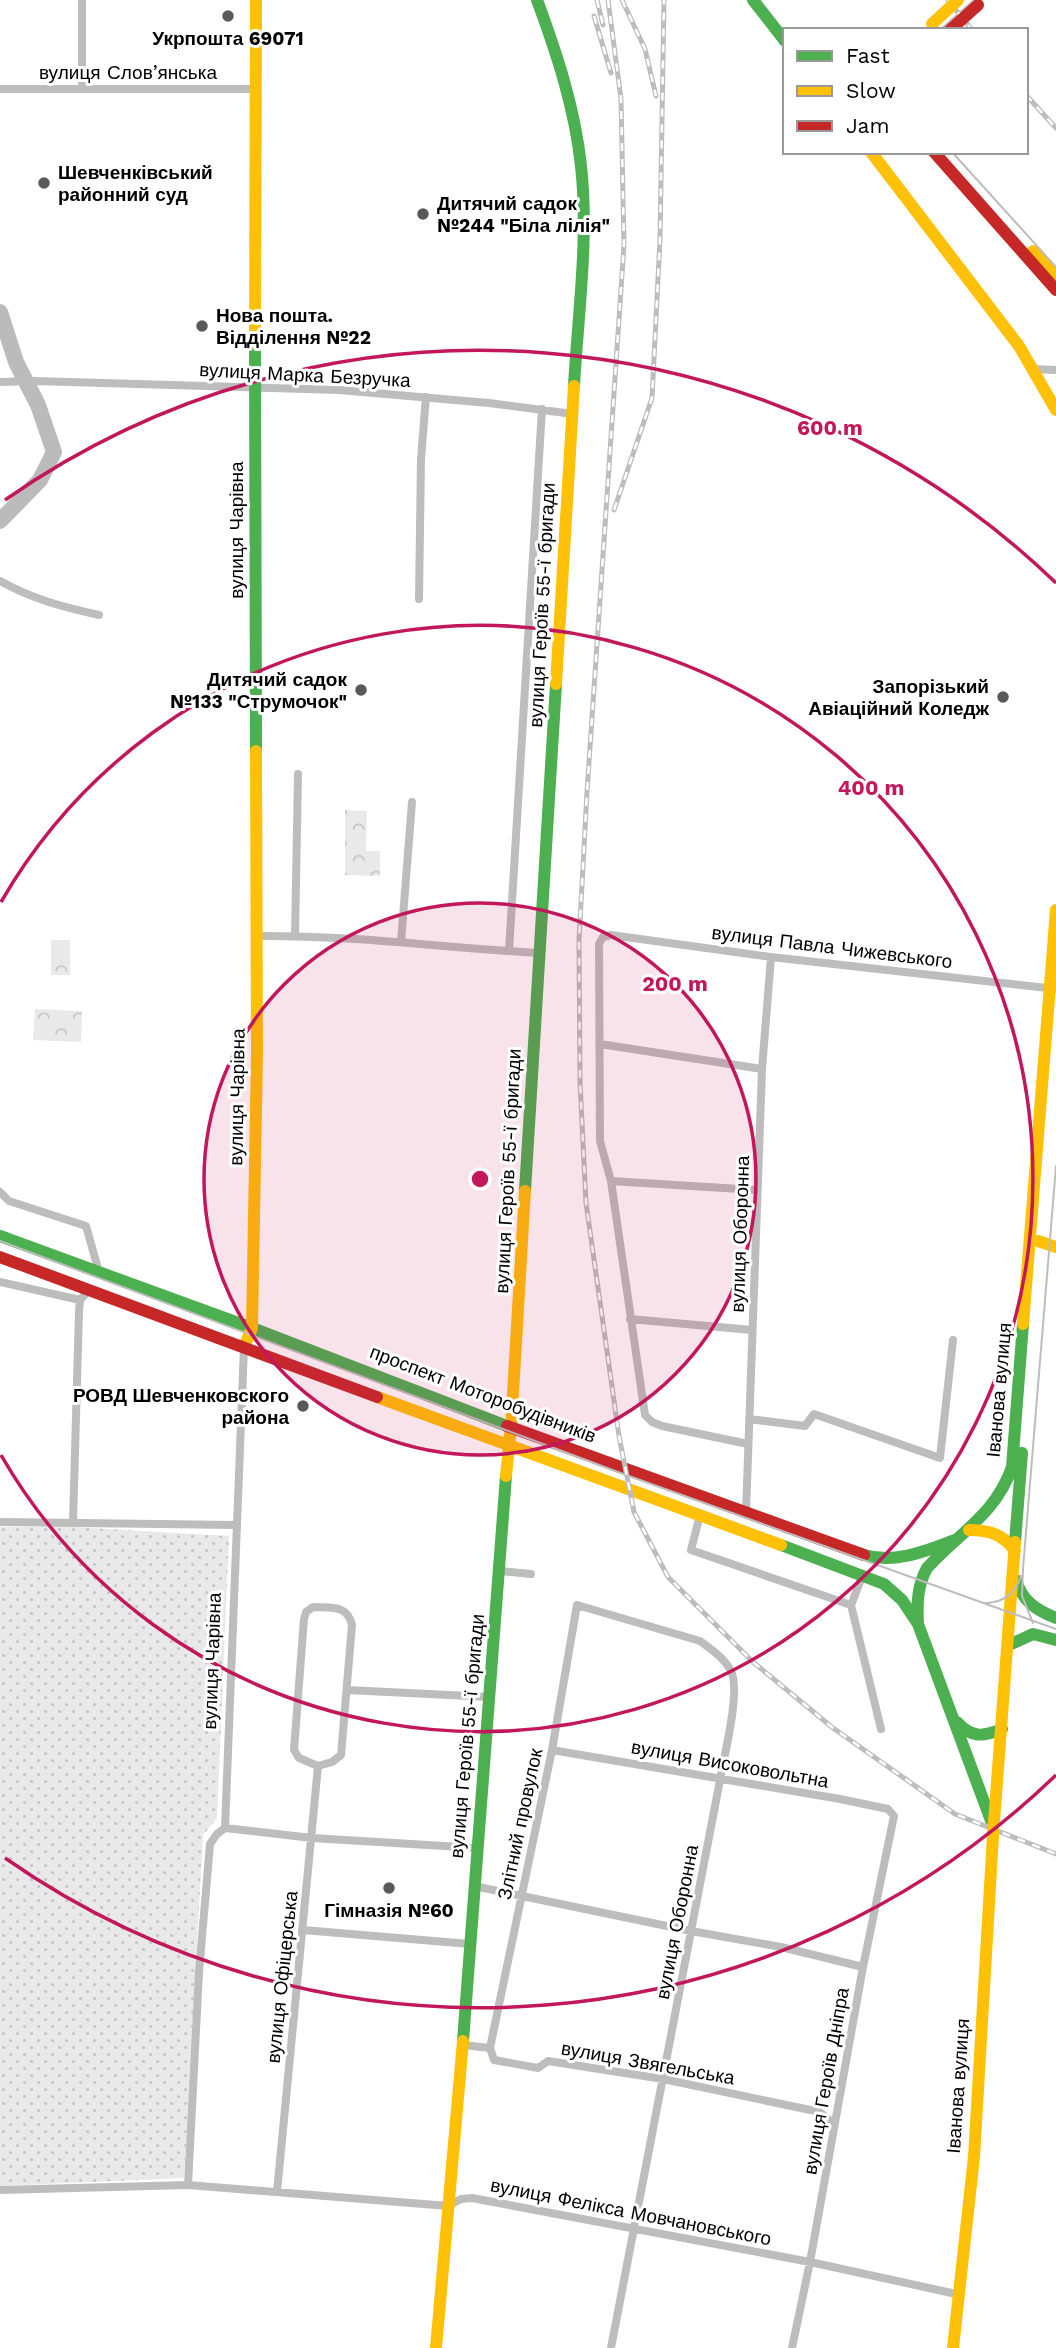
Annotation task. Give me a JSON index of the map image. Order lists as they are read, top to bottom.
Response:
{
  "streets": {
    "main road": [
      "вулиця Чарівна",
      "вулиця Героїв 55-ї бригади",
      "Іванова вулиця",
      "проспект Моторобудівників"
    ],
    "street": [
      "вулиця Слов’янська",
      "вулиця Марка Безручка",
      "вулиця Павла Чижевського",
      "вулиця Оборонна",
      "вулиця Високовольтна",
      "Злітний провулок",
      "вулиця Офіцерська",
      "вулиця Звягельська",
      "вулиця Героїв Дніпра",
      "вулиця Фелікса Мовчановського"
    ]
  },
  "crossings": [
    ["вулиця Слов’янська", "вулиця Чарівна"],
    ["вулиця Марка Безручка", "вулиця Чарівна"],
    ["вулиця Марка Безручка", "вулиця Героїв 55-ї бригади"],
    ["вулиця Чарівна", "проспект Моторобудівників"],
    ["вулиця Чарівна", "вулиця Фелікса Мовчановського"],
    ["вулиця Героїв 55-ї бригади", "проспект Моторобудівників"],
    ["вулиця Героїв 55-ї бригади", "вулиця Звягельська"],
    ["вулиця Героїв 55-ї бригади", "вулиця Фелікса Мовчановського"],
    ["вулиця Павла Чижевського", "вулиця Оборонна"],
    ["вулиця Павла Чижевського", "Іванова вулиця"],
    ["вулиця Оборонна", "проспект Моторобудівників"],
    ["вулиця Оборонна", "вулиця Високовольтна"],
    ["вулиця Оборонна", "Злітний провулок"],
    ["вулиця Оборонна", "вулиця Звягельська"],
    ["вулиця Оборонна", "вулиця Фелікса Мовчановського"],
    ["Іванова вулиця", "проспект Моторобудівників"],
    ["Іванова вулиця", "вулиця Фелікса Мовчановського"],
    ["вулиця Високовольтна", "Злітний провулок"],
    ["вулиця Високовольтна", "вулиця Героїв Дніпра"],
    ["Злітний провулок", "вулиця Звягельська"],
    ["вулиця Офіцерська", "вулиця Фелікса Мовчановського"],
    ["вулиця Звягельська", "вулиця Героїв Дніпра"],
    ["вулиця Героїв Дніпра", "вулиця Фелікса Мовчановського"]
  ],
  "places": [
    "Укрпошта 69071",
    "Шевченківський районний суд",
    "Дитячий садок №244 \"Біла лілія\"",
    "Нова пошта. Відділення №22",
    "Дитячий садок №133 \"Струмочок\"",
    "Запорізький Авіаційний Коледж",
    "РОВД Шевченковского района",
    "Гімназія №60"
  ],
  "legend": ["Fast", "Slow", "Jam"],
  "rings": ["600 m", "400 m", "200 m"]
}
